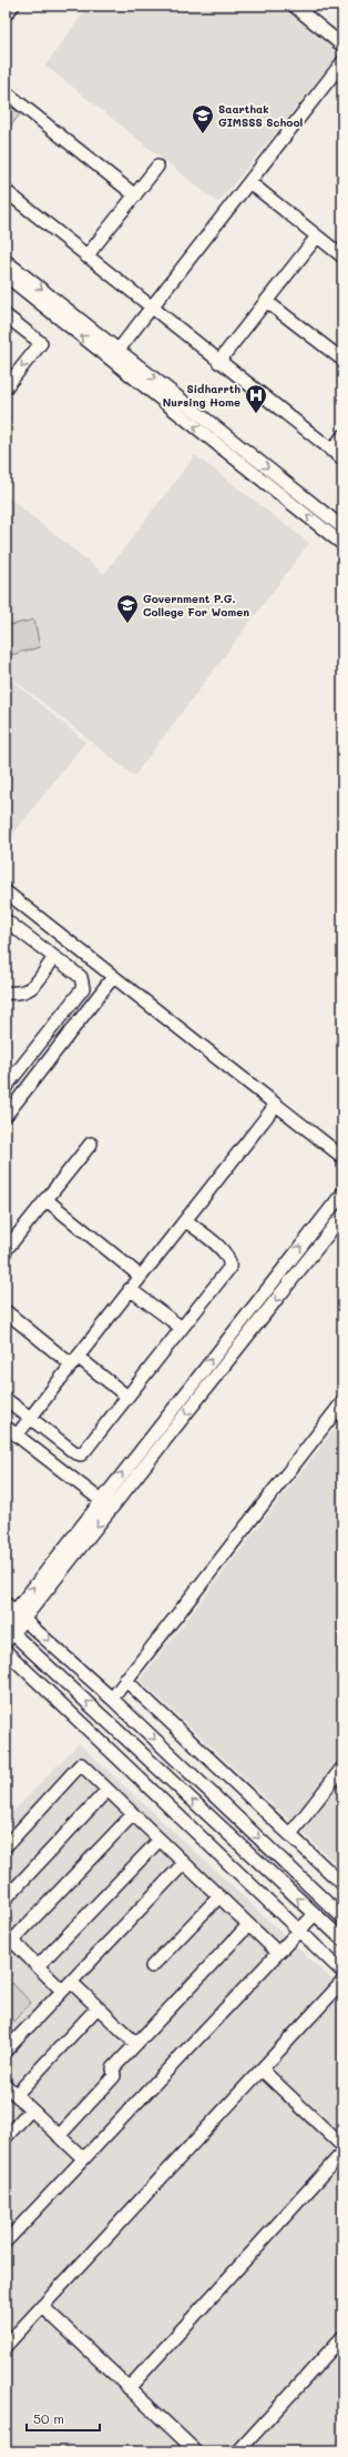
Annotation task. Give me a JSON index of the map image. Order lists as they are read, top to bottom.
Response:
{
  "places": {
    "school or university": ["Saarthak GIMSSS School", "Government P.G. College For Women"],
    "hospital": ["Sidharrth Nursing Home"]
  },
  "scale_bar": "50 m"
}
